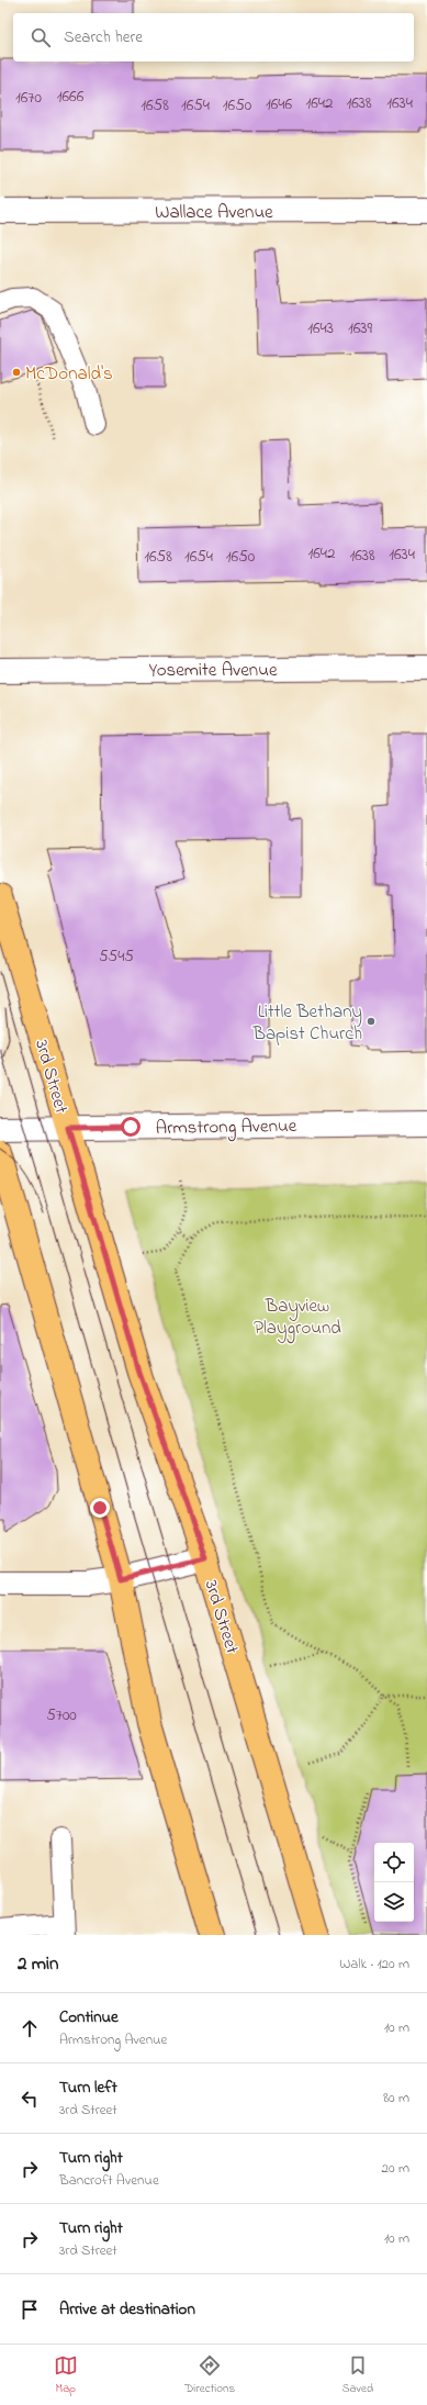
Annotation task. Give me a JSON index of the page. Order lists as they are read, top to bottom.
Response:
{
  "streets": {
    "main road": ["3rd Street"],
    "street": ["Wallace Avenue", "Yosemite Avenue", "Armstrong Avenue"]
  },
  "crossings": [
    ["3rd Street", "Armstrong Avenue"]
  ],
  "parks": ["Bayview Playground"],
  "places": ["McDonald's", "Little Bethany Bapist Church"],
  "house_numbers": [
    "1666",
    "1670",
    "1642",
    "1638",
    "1634",
    "1646",
    "1658",
    "1654",
    "1650",
    "1643",
    "1639",
    "1642",
    "1634",
    "1638",
    "1658",
    "1654",
    "1650",
    "5545",
    "5700"
  ],
  "page": {
    "search": "Search here",
    "heading": ["2 min", "Walk · 120 m"],
    "list": [
      ["Continue", "Armstrong Avenue", "10 m"],
      ["Turn left", "3rd Street", "80 m"],
      ["Turn right", "Bancroft Avenue", "20 m"],
      ["Turn right", "3rd Street", "10 m"],
      "Arrive at destination"
    ],
    "nav": ["Map", "Directions", "Saved"]
  }
}
